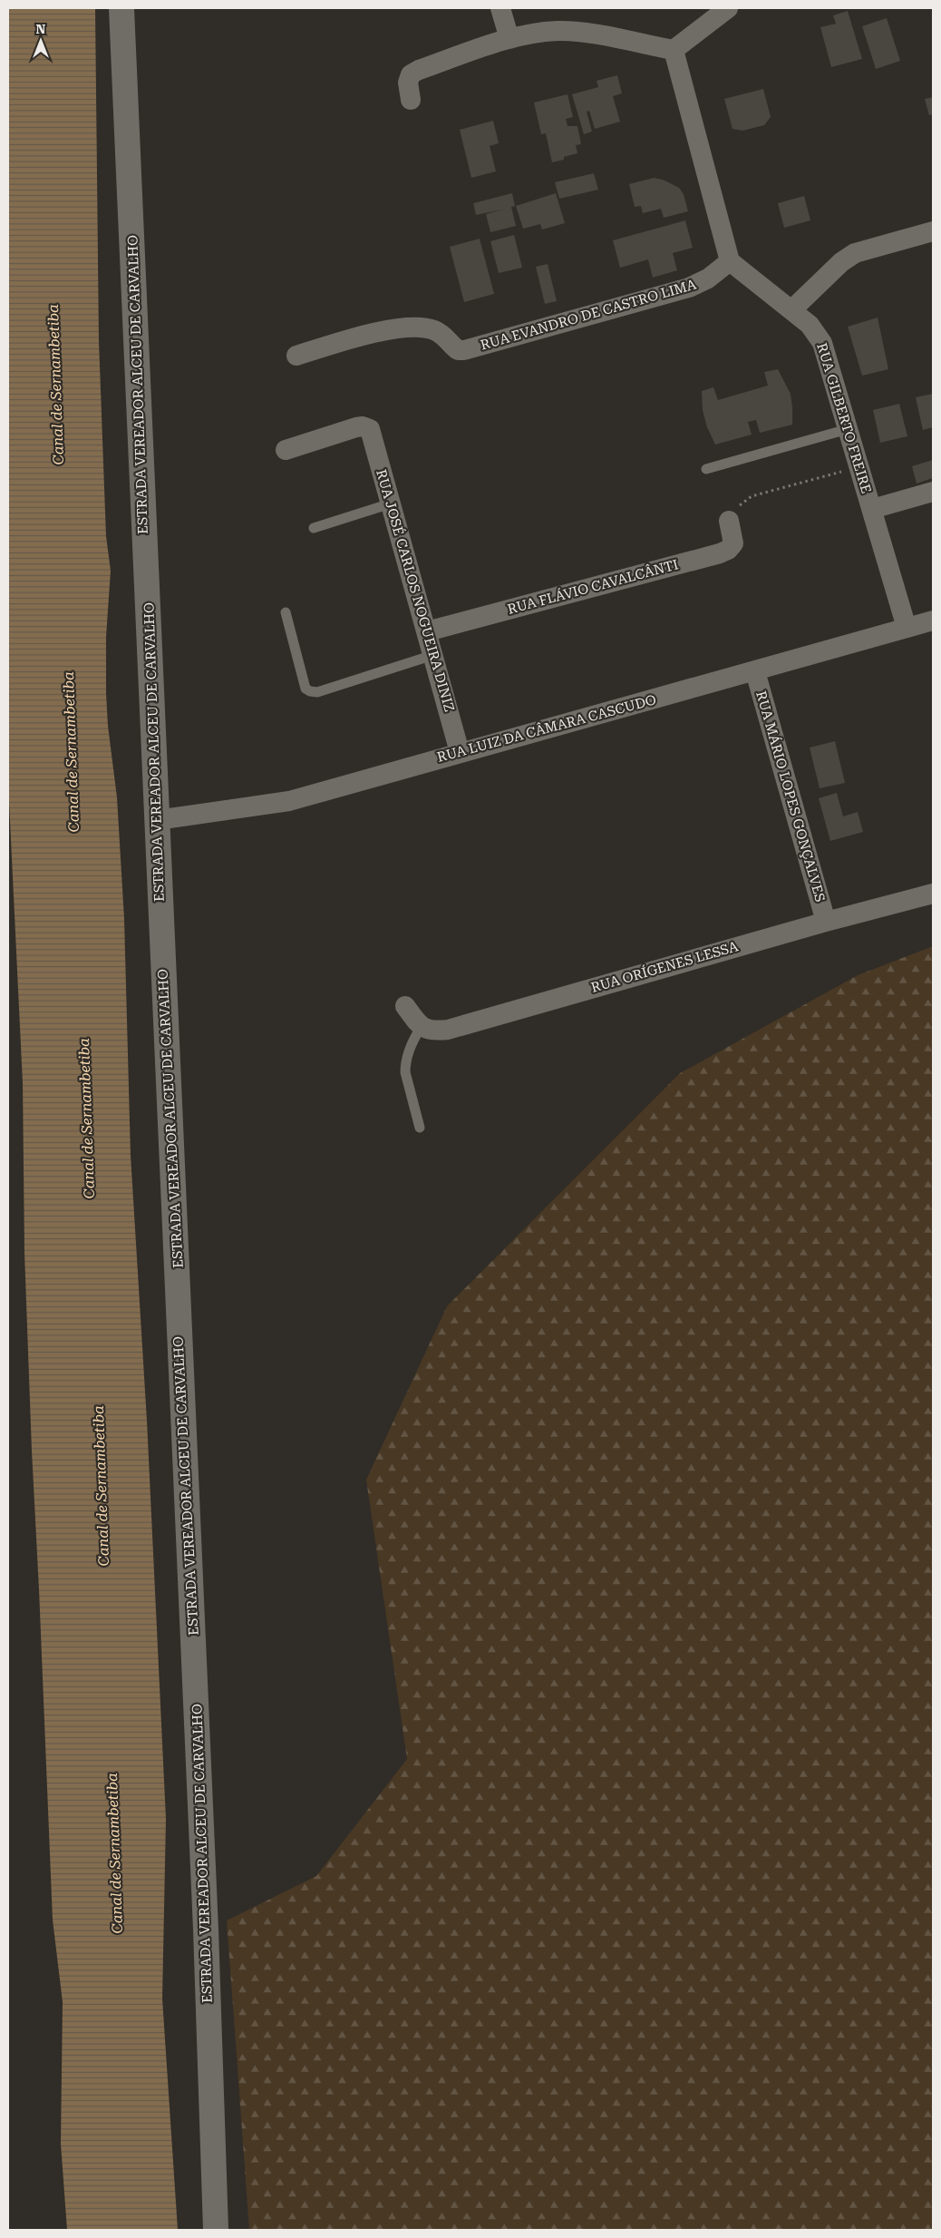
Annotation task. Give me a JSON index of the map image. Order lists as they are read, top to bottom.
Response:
{
  "streets": {
    "street": [
      "RUA EVANDRO DE CASTRO LIMA",
      "ESTRADA VEREADOR ALCEU DE CARVALHO",
      "RUA GILBERTO FREIRE",
      "RUA FLÁVIO CAVALCÂNTI",
      "RUA JOSÉ CARLOS NOGUEIRA DINIZ",
      "RUA LUIZ DA CÂMARA CASCUDO",
      "RUA MÁRIO LOPES GONÇALVES",
      "RUA ORÍGENES LESSA"
    ]
  },
  "crossings": [
    ["RUA EVANDRO DE CASTRO LIMA", "RUA GILBERTO FREIRE"],
    ["ESTRADA VEREADOR ALCEU DE CARVALHO", "RUA LUIZ DA CÂMARA CASCUDO"],
    ["RUA GILBERTO FREIRE", "RUA LUIZ DA CÂMARA CASCUDO"],
    ["RUA FLÁVIO CAVALCÂNTI", "RUA JOSÉ CARLOS NOGUEIRA DINIZ"],
    ["RUA JOSÉ CARLOS NOGUEIRA DINIZ", "RUA LUIZ DA CÂMARA CASCUDO"],
    ["RUA LUIZ DA CÂMARA CASCUDO", "RUA MÁRIO LOPES GONÇALVES"],
    ["RUA MÁRIO LOPES GONÇALVES", "RUA ORÍGENES LESSA"]
  ],
  "water": ["Canal de Sernambetiba"],
  "north": "top"
}
